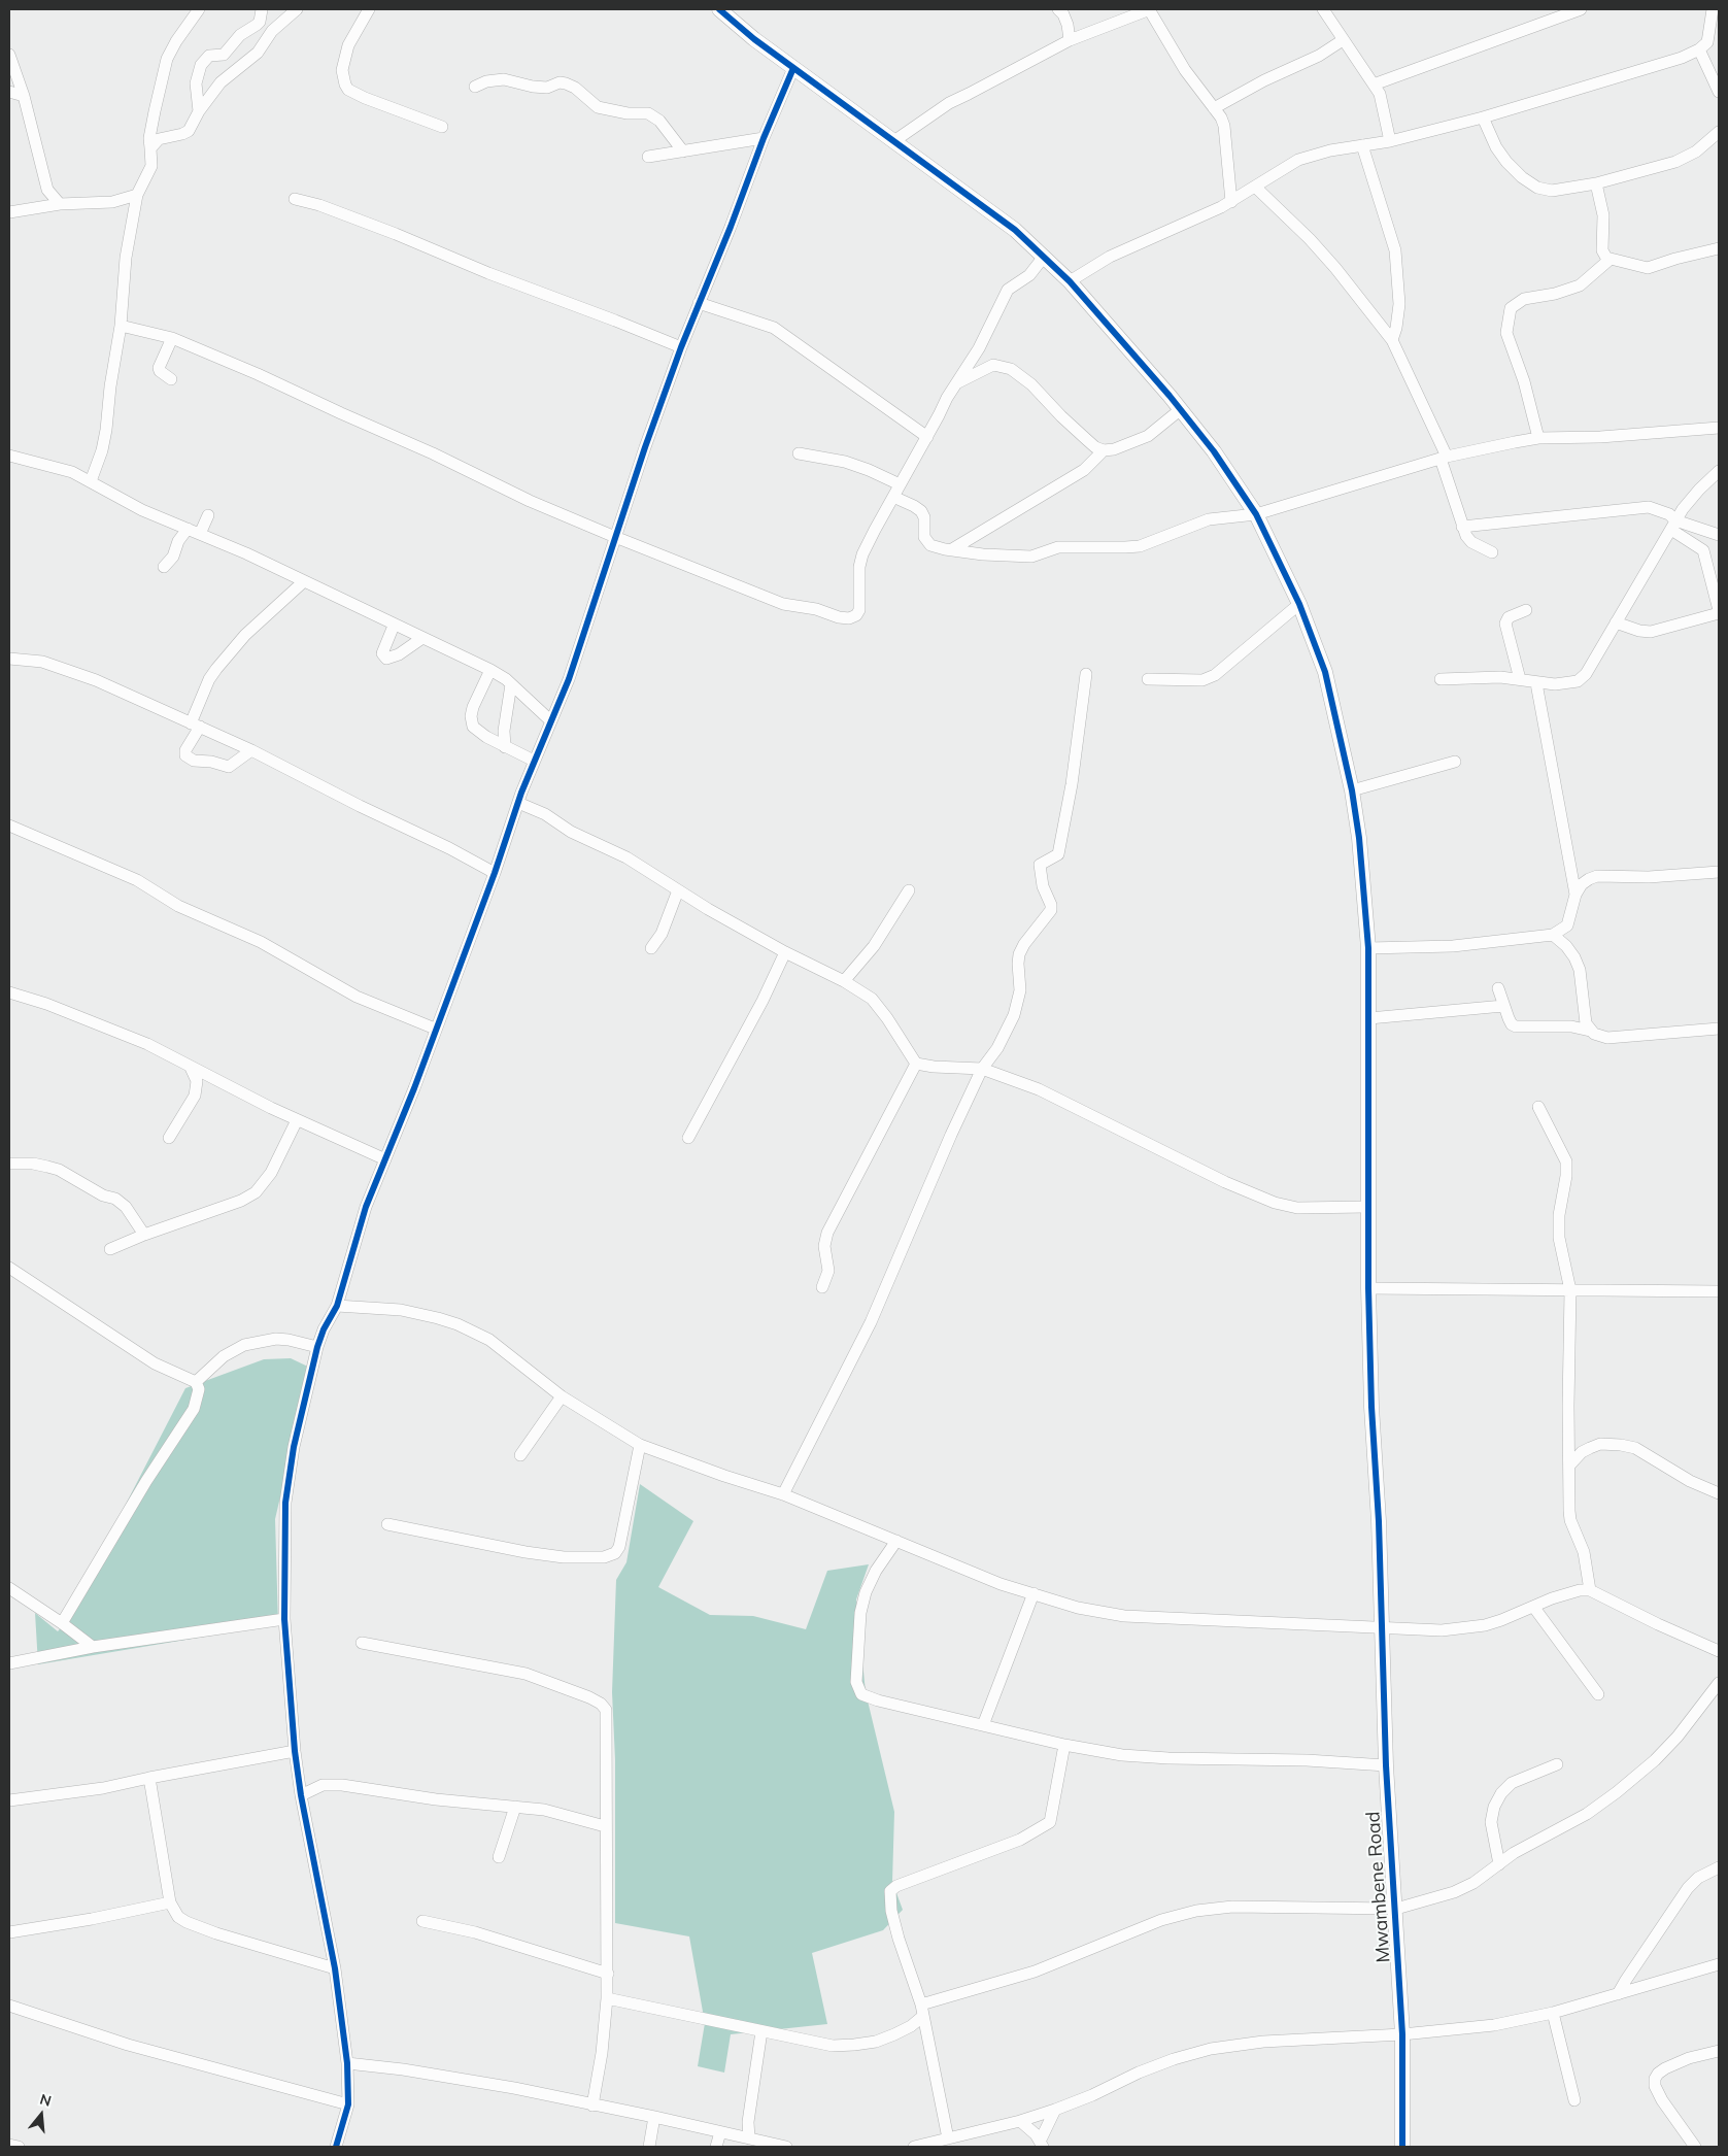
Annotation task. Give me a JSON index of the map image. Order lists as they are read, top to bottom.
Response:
{
  "streets": {
    "street": ["Mwambene Road"]
  },
  "north": "top"
}
